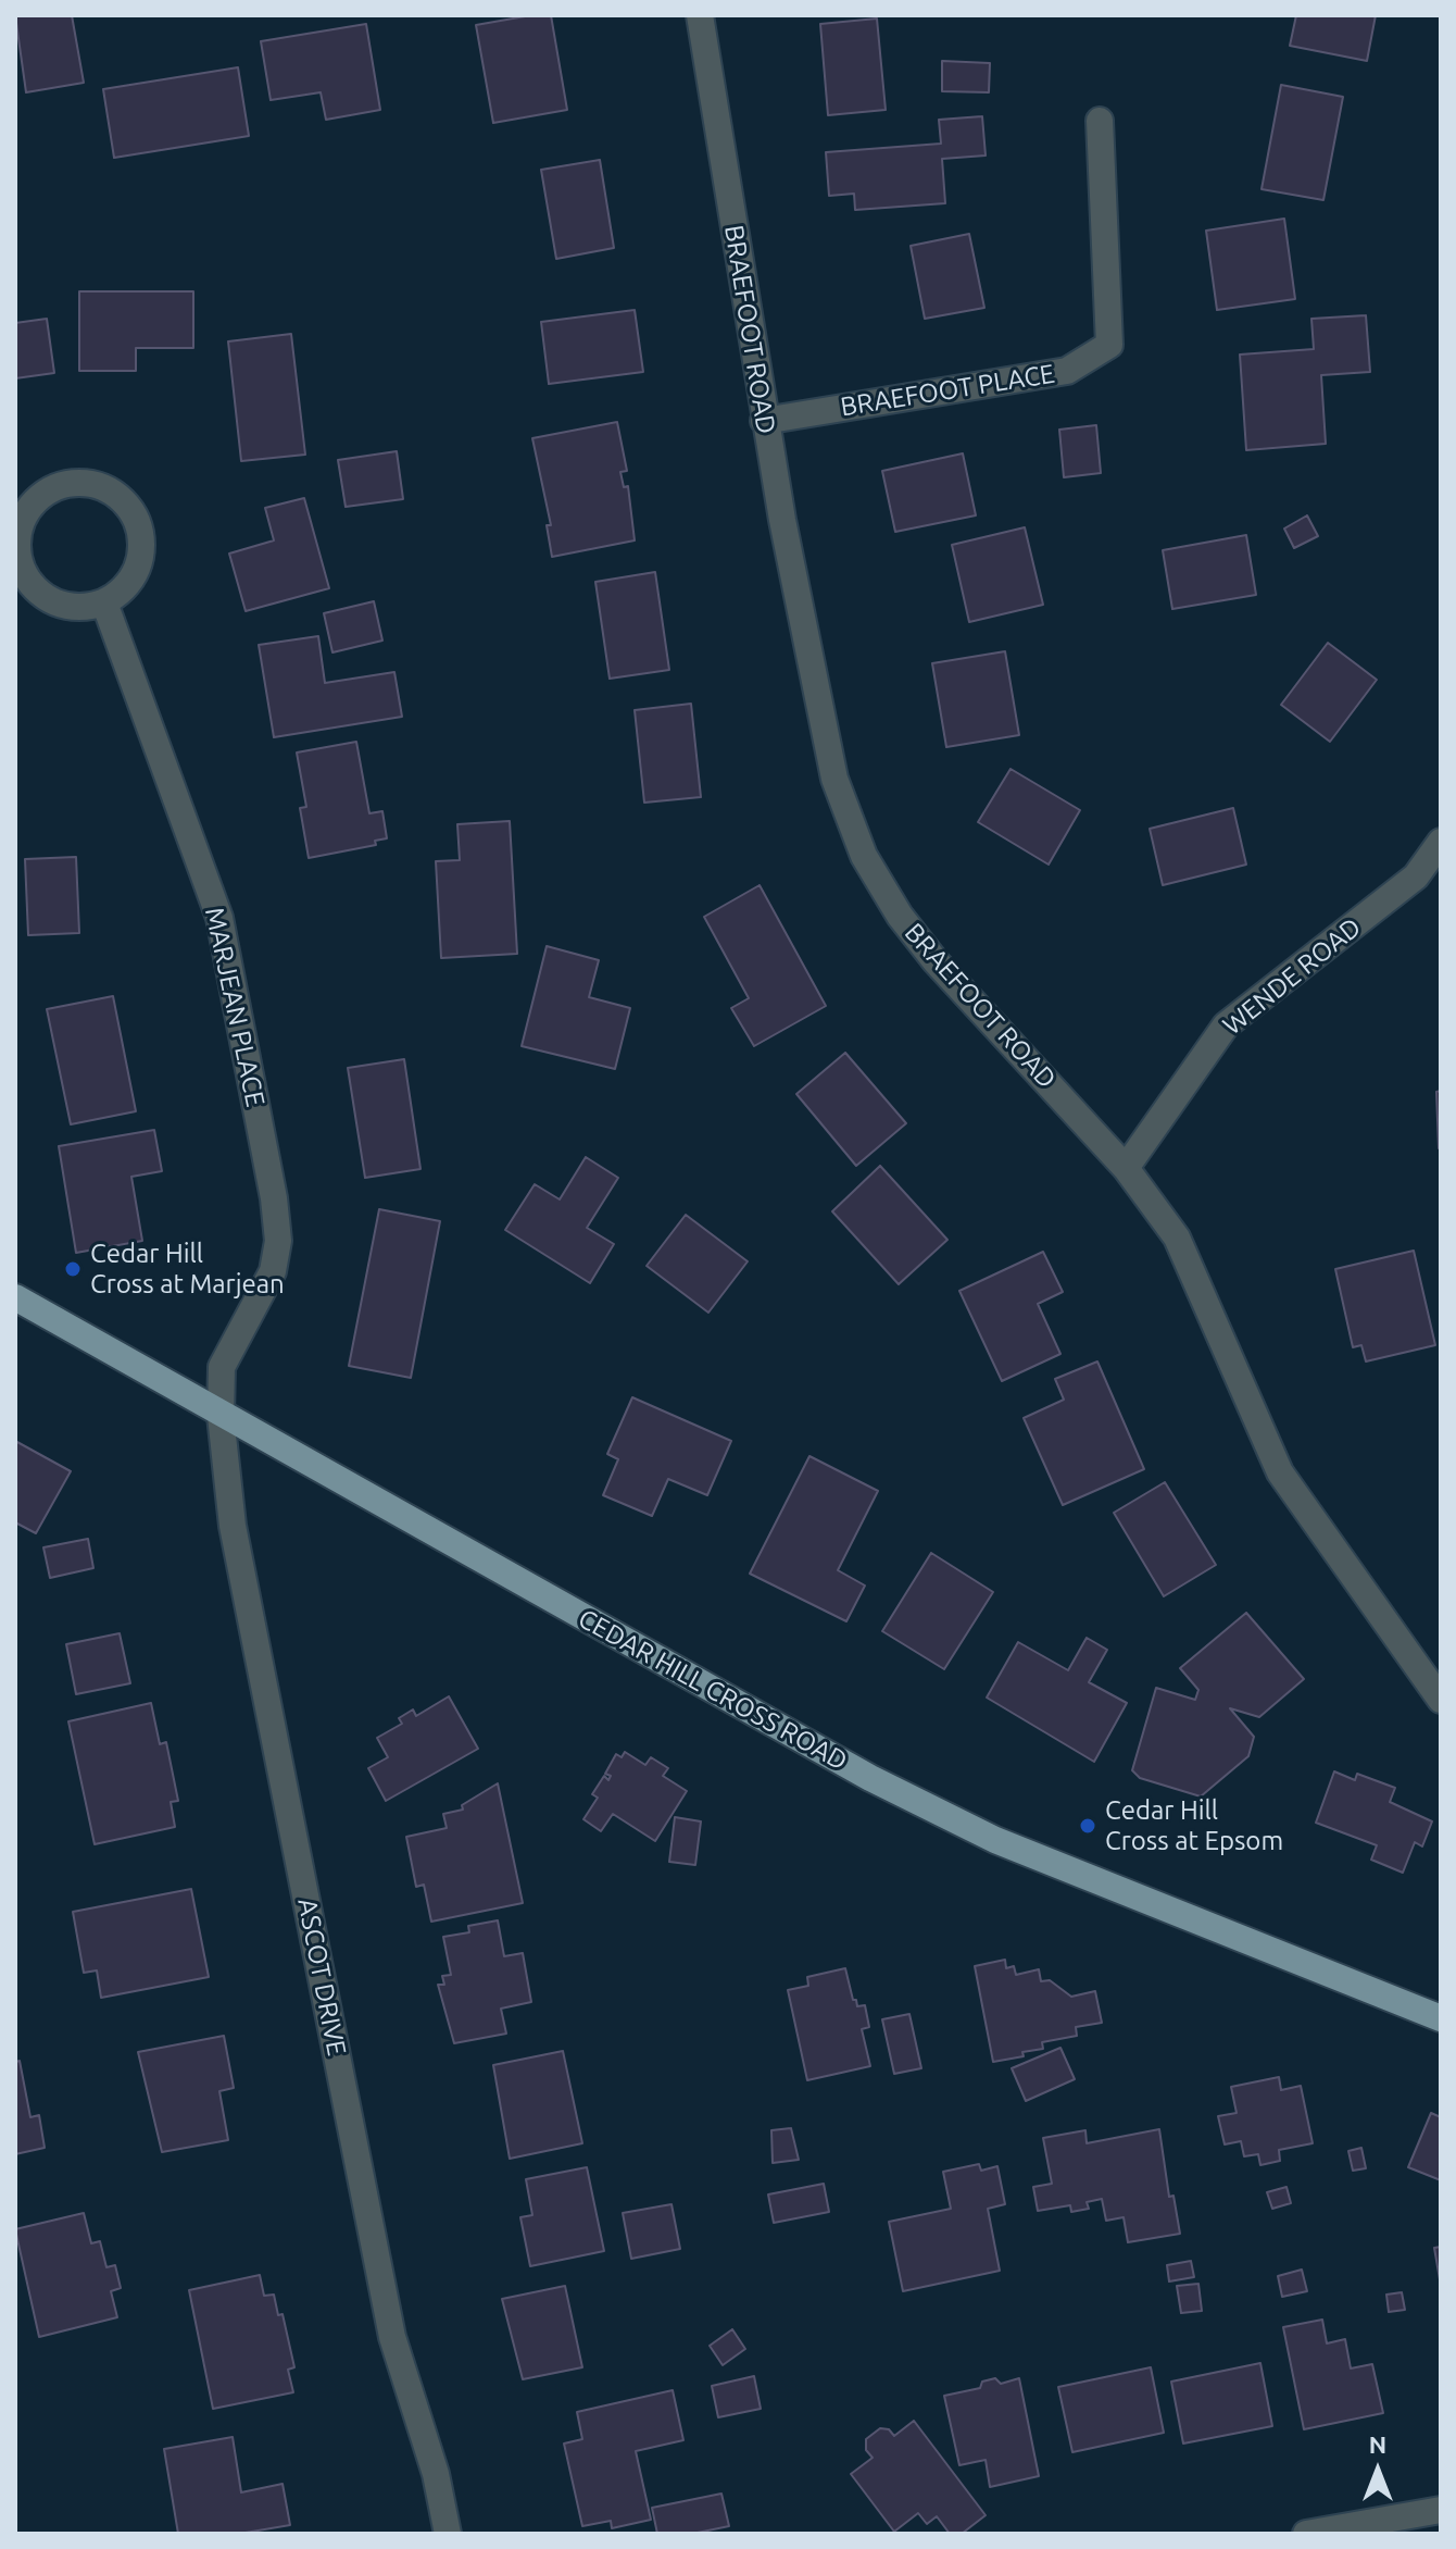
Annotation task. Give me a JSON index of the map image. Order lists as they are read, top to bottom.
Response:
{
  "streets": {
    "main road": ["CEDAR HILL CROSS ROAD"],
    "street": [
      "BRAEFOOT ROAD",
      "BRAEFOOT PLACE",
      "WENDE ROAD",
      "MARJEAN PLACE",
      "ASCOT DRIVE"
    ]
  },
  "crossings": [
    ["BRAEFOOT ROAD", "BRAEFOOT PLACE"],
    ["BRAEFOOT ROAD", "WENDE ROAD"],
    ["MARJEAN PLACE", "CEDAR HILL CROSS ROAD"],
    ["MARJEAN PLACE", "ASCOT DRIVE"],
    ["CEDAR HILL CROSS ROAD", "ASCOT DRIVE"]
  ],
  "places": ["Cedar Hill Cross at Marjean", "Cedar Hill Cross at Epsom"],
  "north": "top"
}
